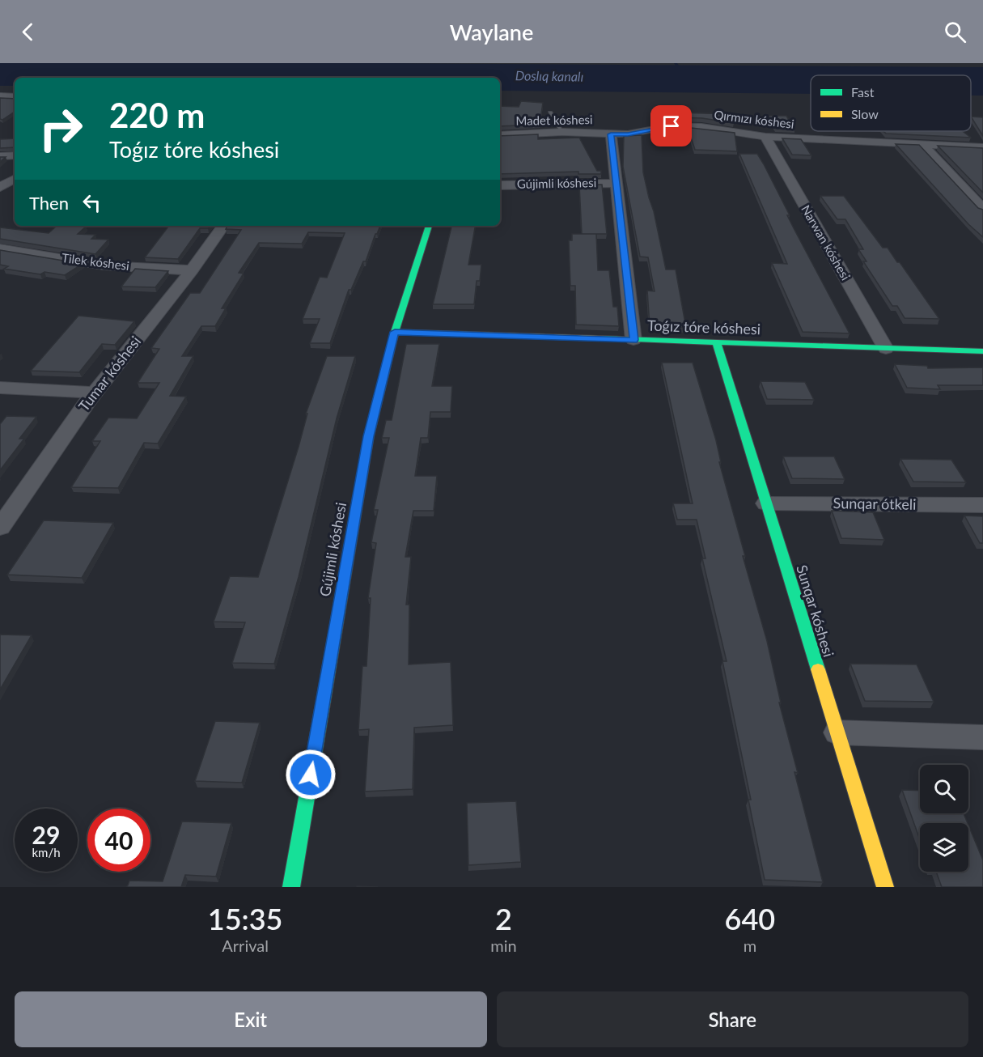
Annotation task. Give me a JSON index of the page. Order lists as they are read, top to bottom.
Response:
{
  "streets": {
    "street": [
      "Qırmızı kóshesi",
      "Madet kóshesi",
      "Gújimli kóshesi",
      "Narwan kóshesi",
      "Tilek kóshesi",
      "Toǵız tóre kóshesi",
      "Tumar kóshesi",
      "Sunqar ótkeli",
      "Sunqar kóshesi"
    ]
  },
  "crossings": [
    ["Qırmızı kóshesi", "Madet kóshesi"],
    ["Qırmızı kóshesi", "Narwan kóshesi"],
    ["Gújimli kóshesi", "Toǵız tóre kóshesi"],
    ["Narwan kóshesi", "Toǵız tóre kóshesi"],
    ["Tilek kóshesi", "Tumar kóshesi"],
    ["Toǵız tóre kóshesi", "Sunqar kóshesi"],
    ["Sunqar ótkeli", "Sunqar kóshesi"]
  ],
  "water": ["Doslıq kanalı"],
  "legend": ["Fast", "Slow"],
  "page": {
    "header": "Waylane",
    "turn": ["220 m", "Toǵız tóre kóshesi"],
    "then": "Then",
    "speed": "29 km/h",
    "limit": "40",
    "eta": [
      "15:35",
      "Arrival",
      "2",
      "min",
      "640",
      "m"
    ],
    "buttons": ["Exit", "Share"]
  }
}
